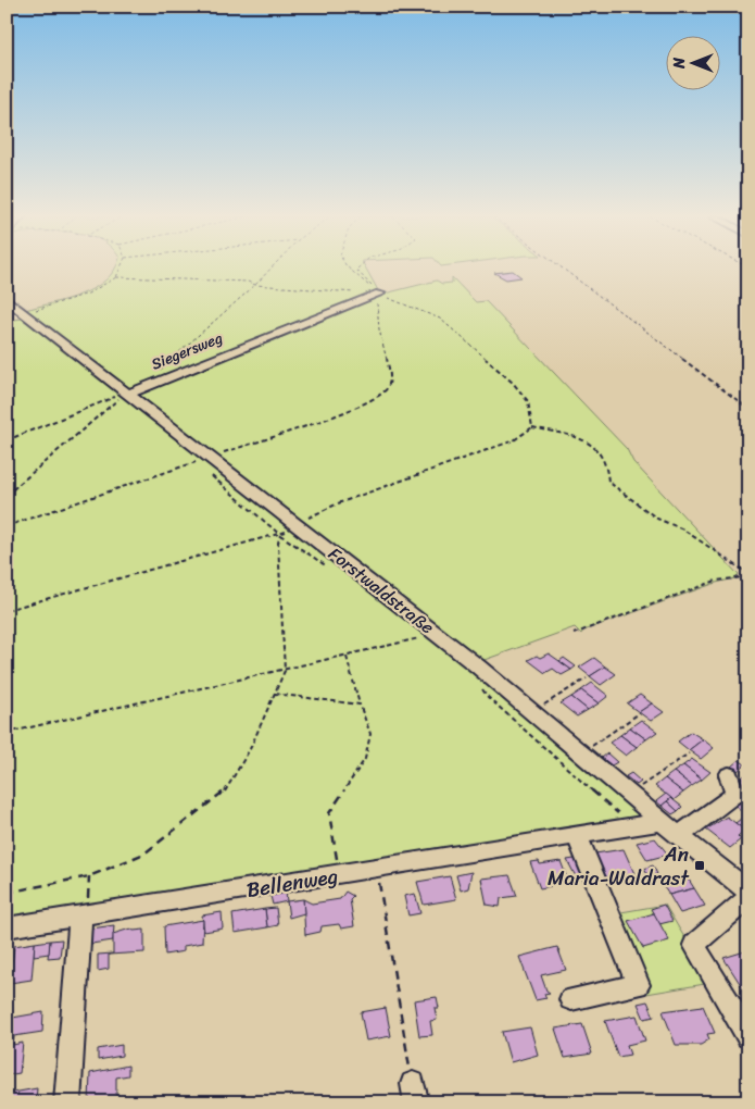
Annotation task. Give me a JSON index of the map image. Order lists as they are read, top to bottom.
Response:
{
  "streets": {
    "street": ["Siegersweg", "Forstwaldstraße", "Bellenweg"]
  },
  "crossings": [
    ["Siegersweg", "Forstwaldstraße"],
    ["Forstwaldstraße", "Bellenweg"]
  ],
  "places": {
    "transit": ["An Maria-Waldrast"]
  },
  "north": "left"
}
